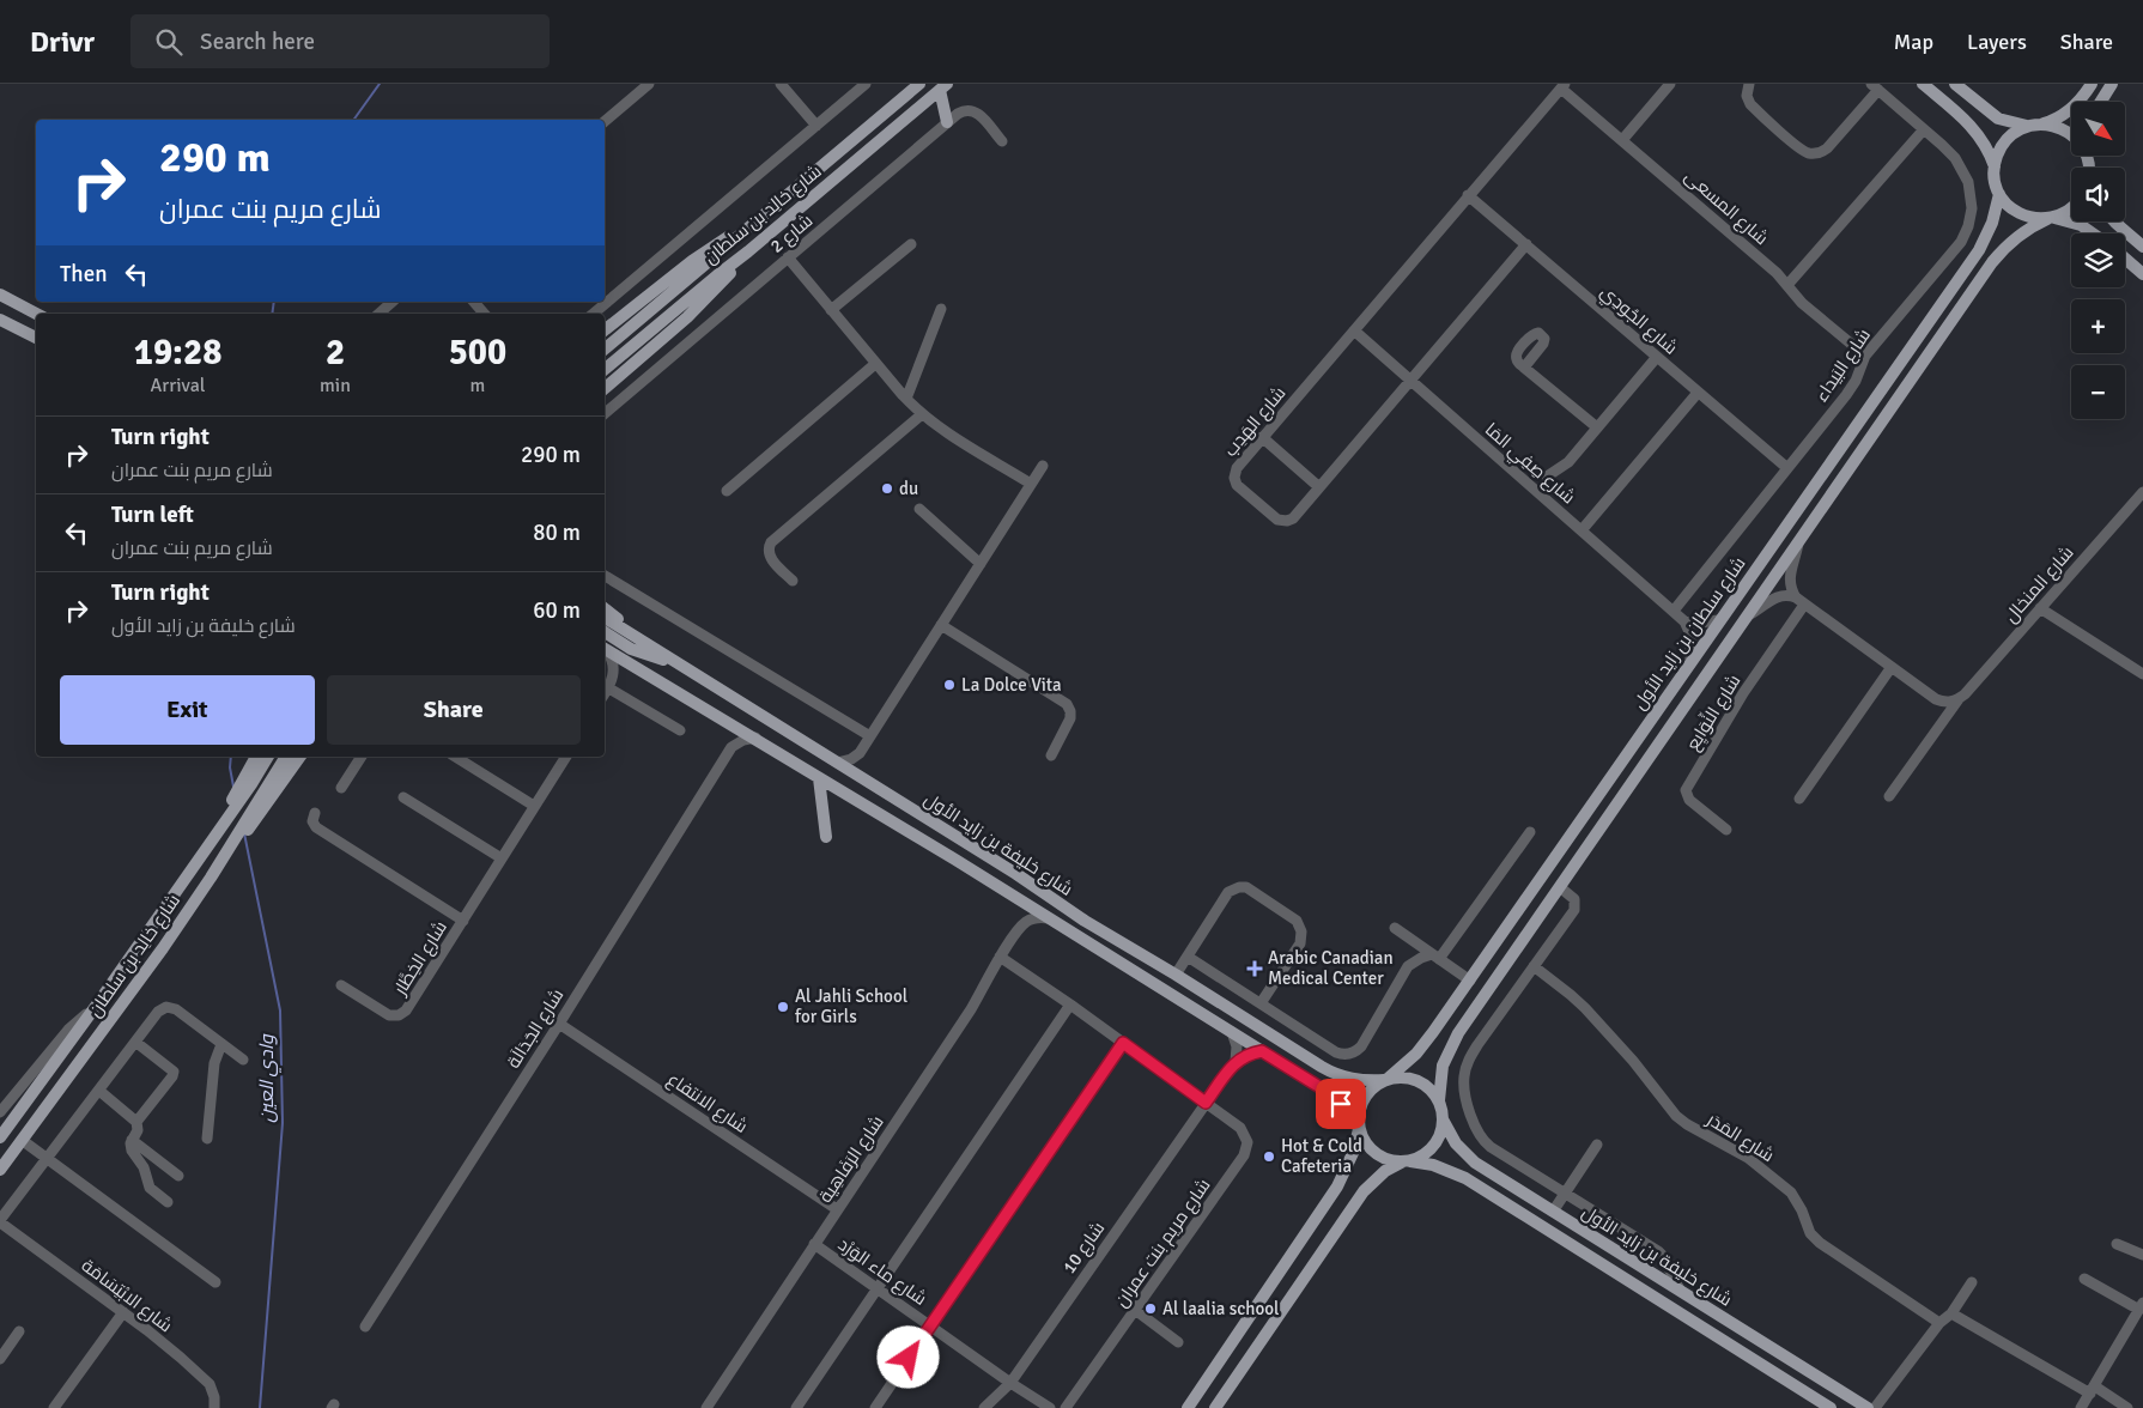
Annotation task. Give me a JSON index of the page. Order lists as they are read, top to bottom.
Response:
{
  "streets": {
    "main road": ["شارع خالِد بن سلطان", "شارع سلطان بن زايد الأول", "شارع خليفة بن زايد الأول"],
    "street": [
      "شارع المسعى",
      "شارع 2",
      "شارع الجُودِي",
      "شارع البَيداء",
      "شارع الهَدِب",
      "شارع صِفِي المَا",
      "شارع المنخال",
      "شارع النِّوَايِع",
      "شارع الخِطَّار",
      "شارع الجَدَالَة",
      "شارع الانتفاع",
      "شارع المَدَر",
      "شارع الرَفَاهِية",
      "شارع مريم بنت عمران",
      "شارع 10",
      "شارع ماء الوَرْد",
      "شارع الابْتِسَامَة"
    ]
  },
  "crossings": [
    ["شارع المسعى", "شارع البَيداء"],
    ["شارع المسعى", "شارع الهَدِب"],
    ["شارع الجُودِي", "شارع البَيداء"],
    ["شارع الجُودِي", "شارع الهَدِب"],
    ["شارع البَيداء", "شارع صِفِي المَا"],
    ["شارع الهَدِب", "شارع صِفِي المَا"],
    ["شارع سلطان بن زايد الأول", "شارع خليفة بن زايد الأول"],
    ["شارع الجَدَالَة", "شارع الانتفاع"],
    ["شارع الانتفاع", "شارع الرَفَاهِية"],
    ["شارع الرَفَاهِية", "شارع مريم بنت عمران"],
    ["شارع الرَفَاهِية", "شارع ماء الوَرْد"],
    ["شارع مريم بنت عمران", "شارع 10"],
    ["شارع 10", "شارع ماء الوَرْد"]
  ],
  "water": ["وادي العين"],
  "places": {
    "other": [
      "du",
      "La Dolce Vita",
      "Al Jahli School for Girls",
      "Hot & Cold Cafeteria",
      "Al laalia school"
    ],
    "health": ["Arabic Canadian Medical Center"]
  },
  "north": "bottom right",
  "page": {
    "header": "Drivr",
    "search": "Search here",
    "nav": ["Map", "Layers", "Share"],
    "map_buttons": ["+", "−"],
    "turn": ["290 m", "شارع مريم بنت عمران"],
    "then": "Then",
    "eta": [
      "19:28",
      "Arrival",
      "2",
      "min",
      "500",
      "m"
    ],
    "list": [
      {
        "name": "Turn right",
        "note": "شارع مريم بنت عمران",
        "value": "290 m"
      },
      {
        "name": "Turn left",
        "note": "شارع مريم بنت عمران",
        "value": "80 m"
      },
      {
        "name": "Turn right",
        "note": "شارع خليفة بن زايد الأول",
        "value": "60 m"
      }
    ],
    "buttons": ["Exit", "Share"]
  }
}
